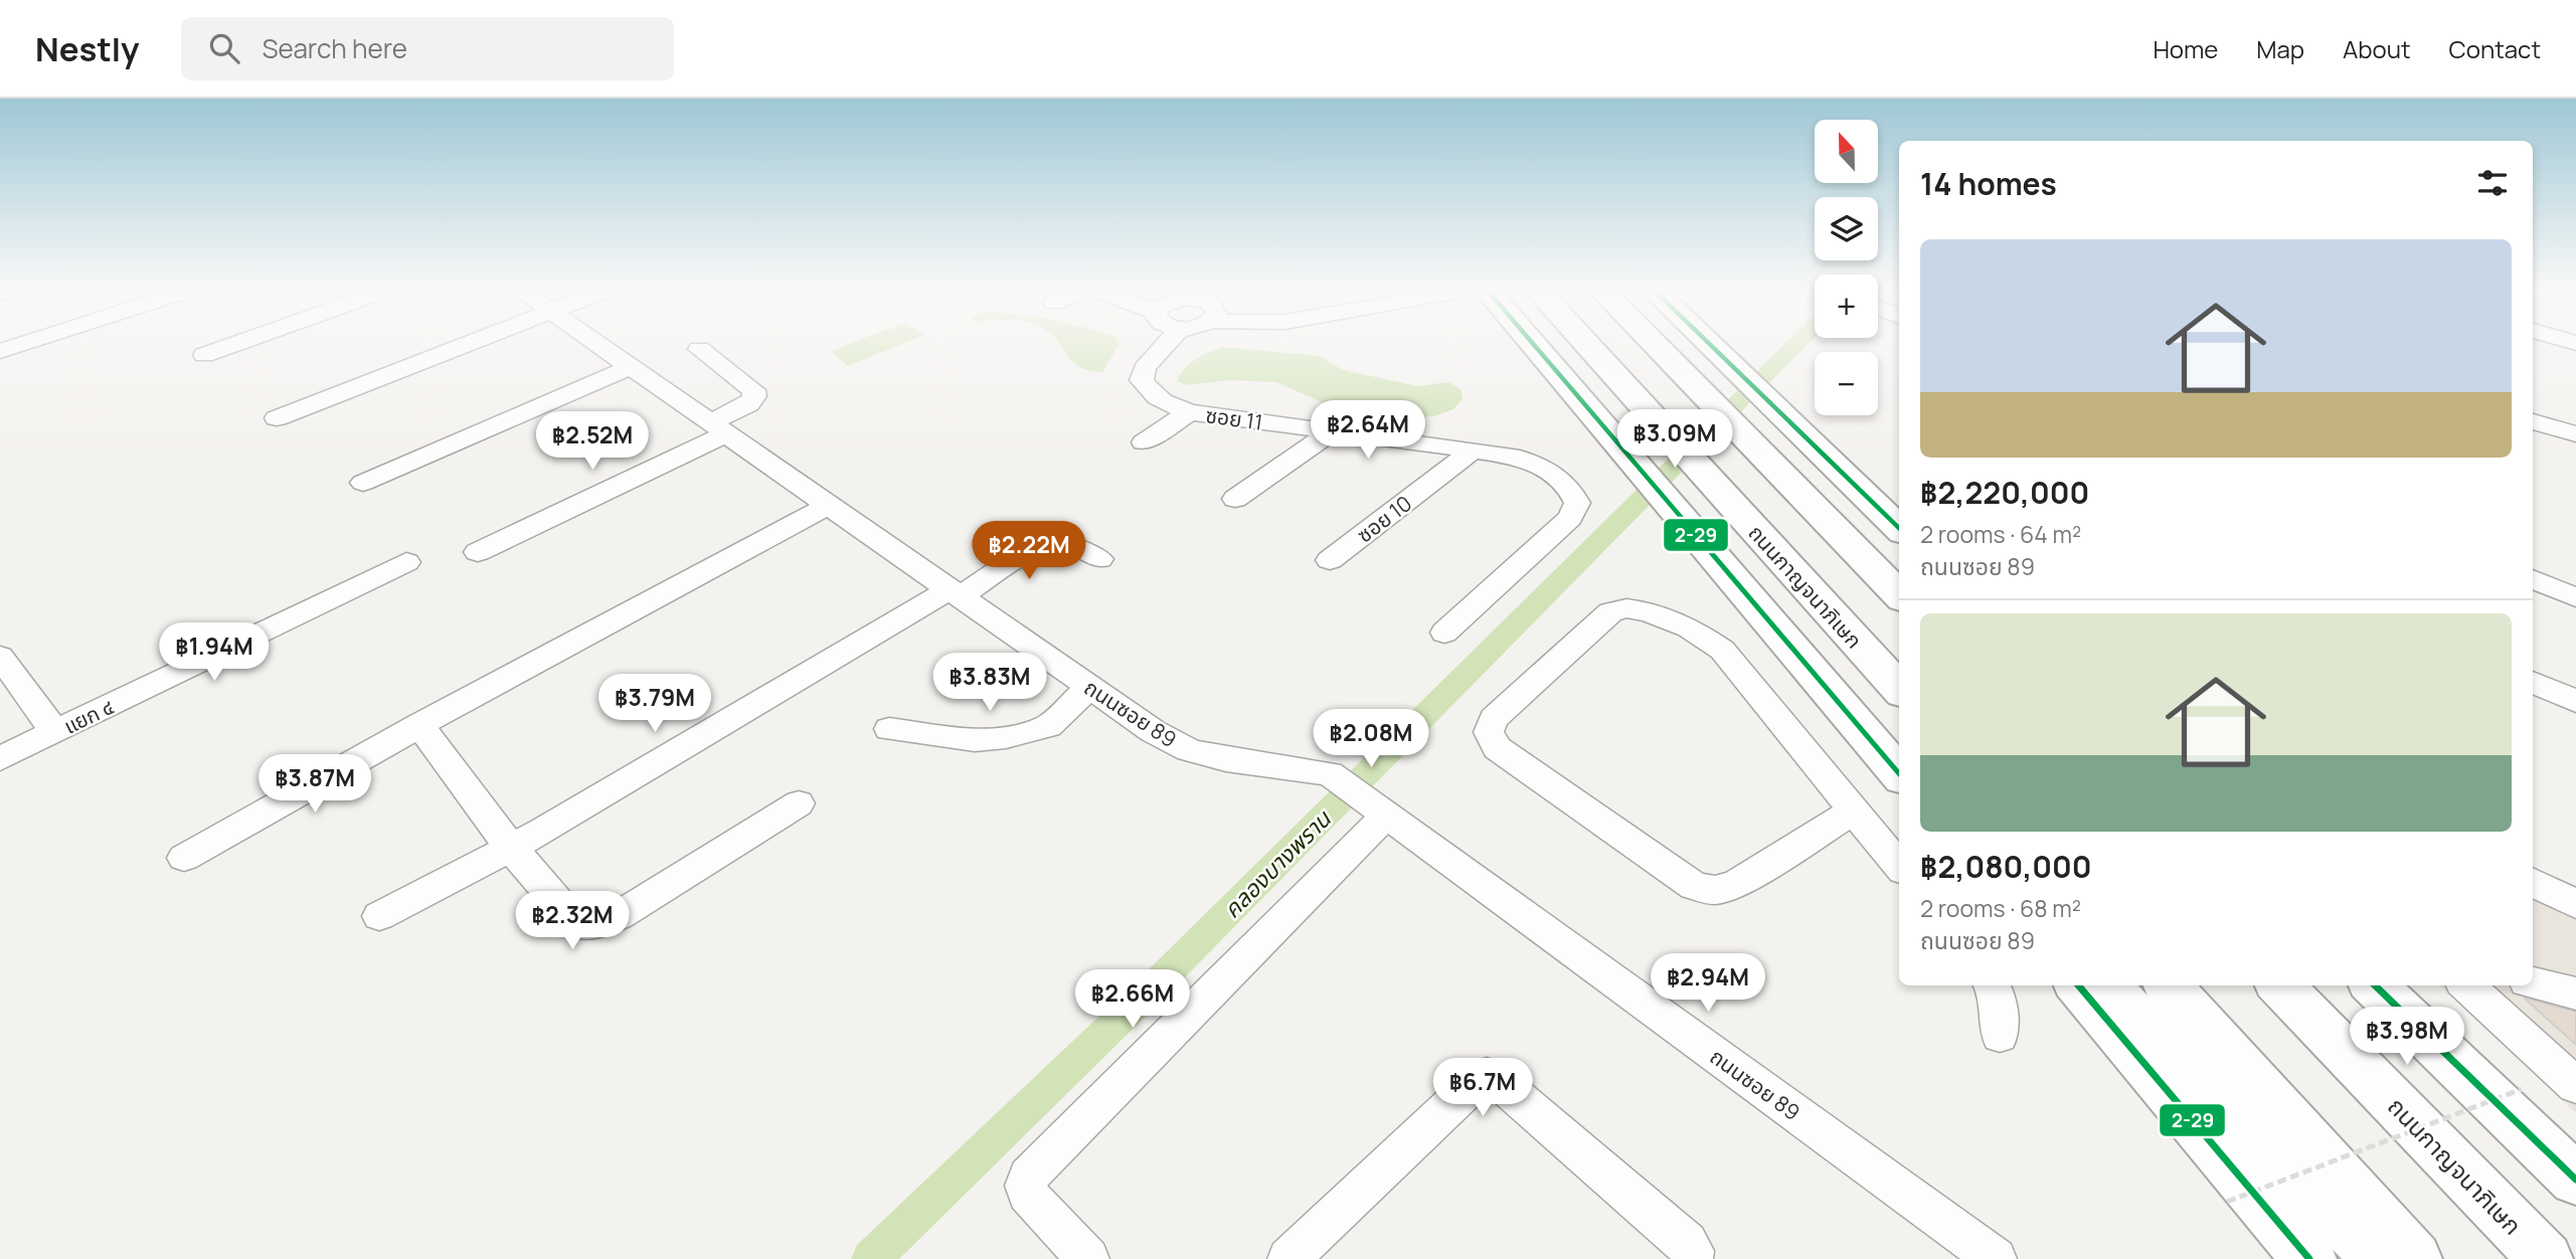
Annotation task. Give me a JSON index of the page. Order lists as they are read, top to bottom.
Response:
{
  "streets": {
    "main road": ["ถนนกาญจนาภิเษก"],
    "street": [
      "ซอย 11",
      "ซอย 10",
      "ถนนซอย 89",
      "แยก ๔"
    ]
  },
  "crossings": [
    ["ซอย 11", "ซอย 10"]
  ],
  "water": ["คลองบางพราน"],
  "lines": ["transit line 2-29"],
  "north": "top",
  "page": {
    "header": "Nestly",
    "search": "Search here",
    "nav": [
      "Home",
      "Map",
      "About",
      "Contact"
    ],
    "map_buttons": ["+", "−"],
    "heading": "14 homes",
    "list": [
      {
        "name": "฿2,220,000",
        "note": "2 rooms · 64 m² · ถนนซอย 89"
      },
      {
        "name": "฿2,080,000",
        "note": "2 rooms · 68 m² · ถนนซอย 89"
      }
    ],
    "price": [
      "฿2.64M",
      "฿3.09M",
      "฿2.52M",
      "฿2.22M",
      "฿1.94M",
      "฿3.83M",
      "฿3.79M",
      "฿2.08M",
      "฿3.87M",
      "฿2.32M",
      "฿2.94M",
      "฿2.66M",
      "฿3.98M",
      "฿6.7M"
    ]
  }
}
